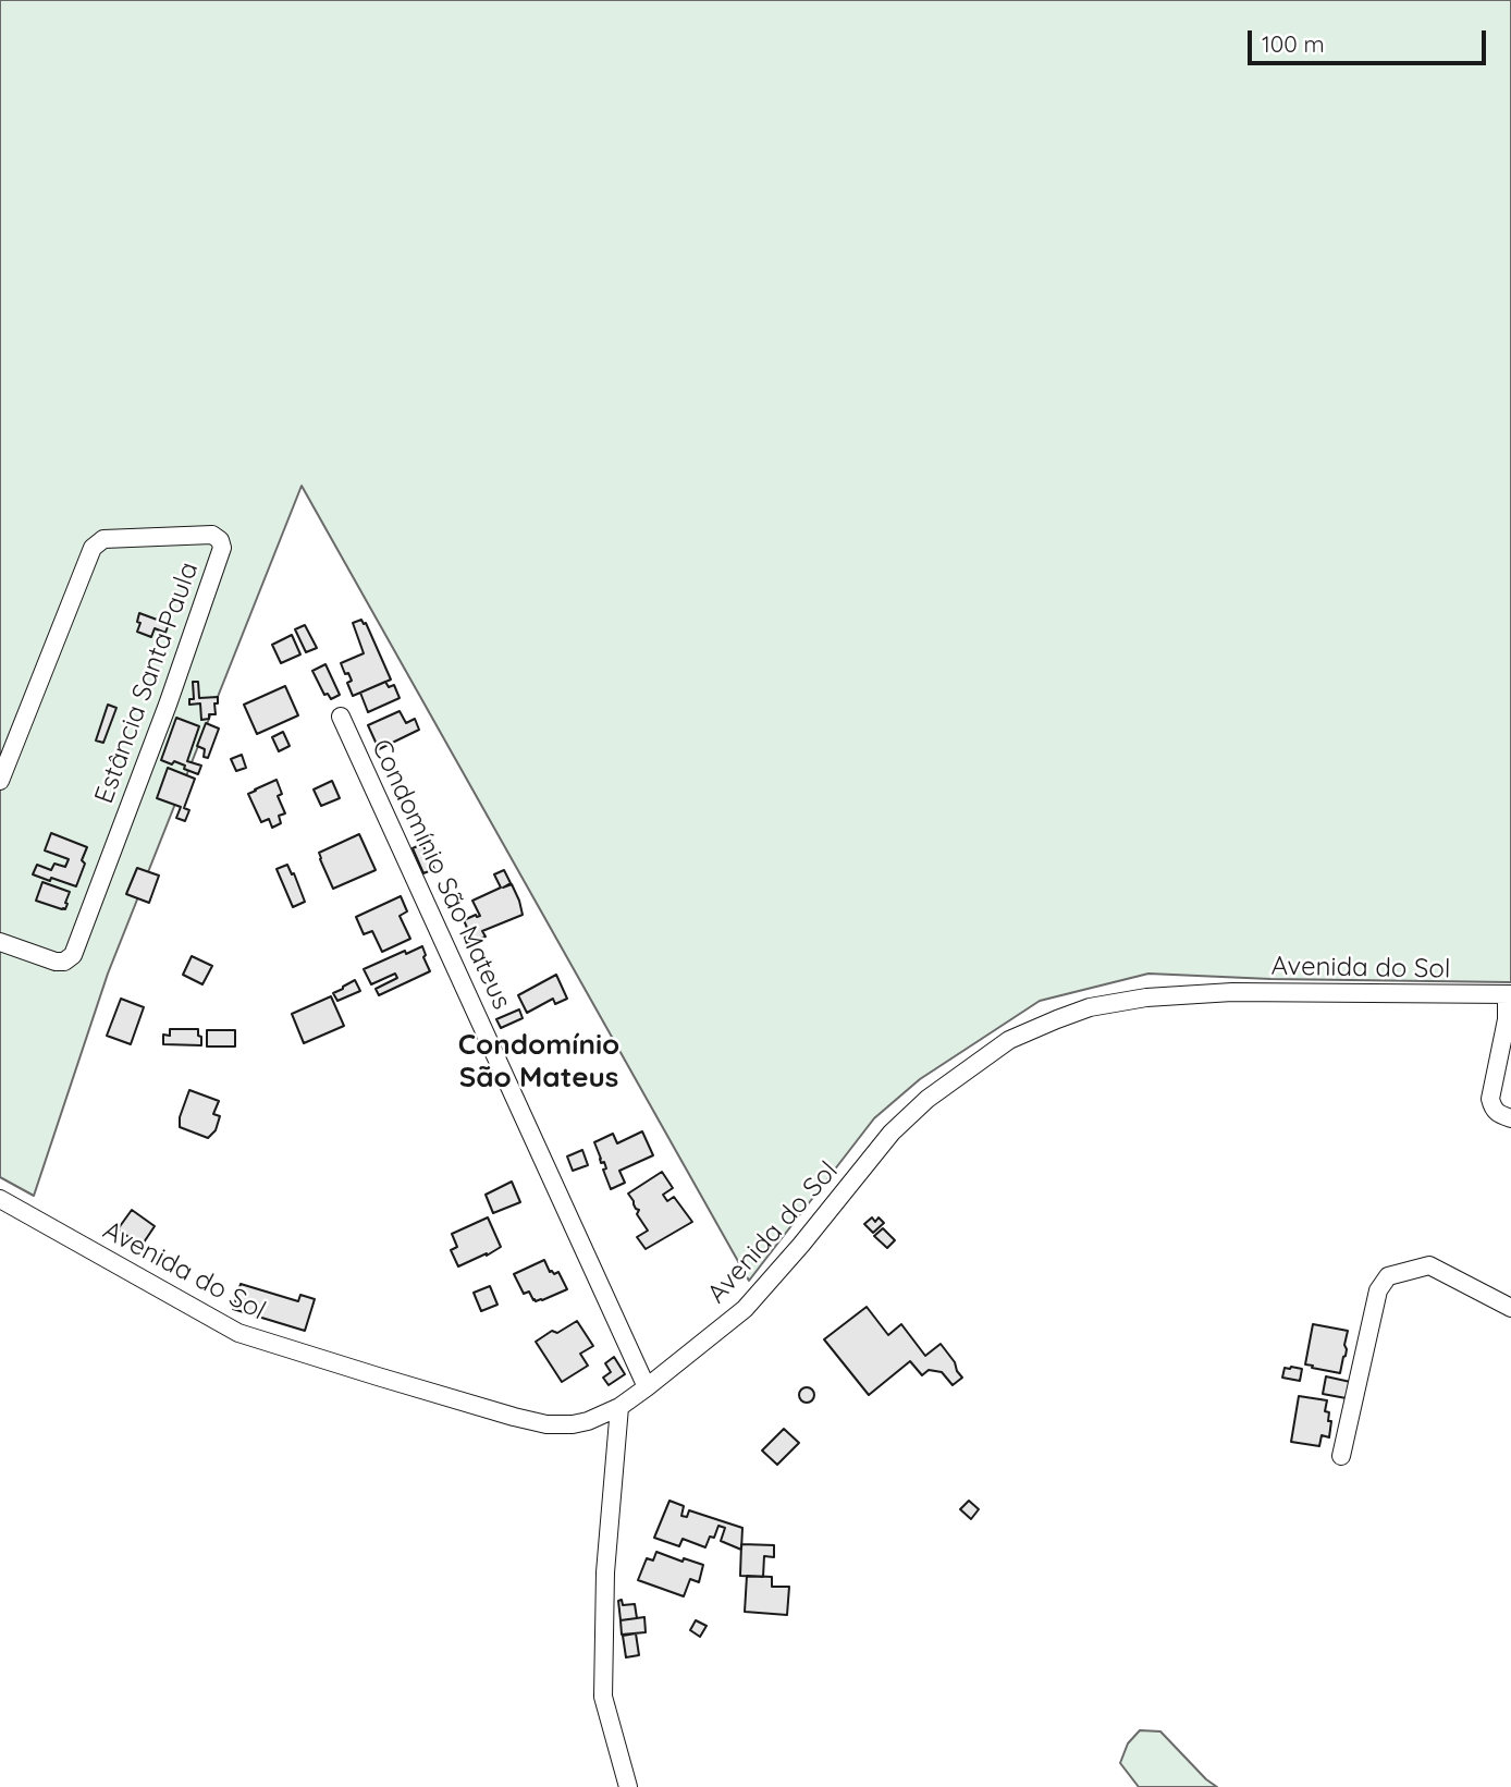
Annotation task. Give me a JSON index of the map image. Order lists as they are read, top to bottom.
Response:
{
  "streets": {
    "street": ["Estância Santa Paula", "Condomínio São Mateus", "Avenida do Sol"]
  },
  "crossings": [
    ["Condomínio São Mateus", "Avenida do Sol"]
  ],
  "districts": ["Condomínio São Mateus"],
  "scale_bar": "100 m"
}
